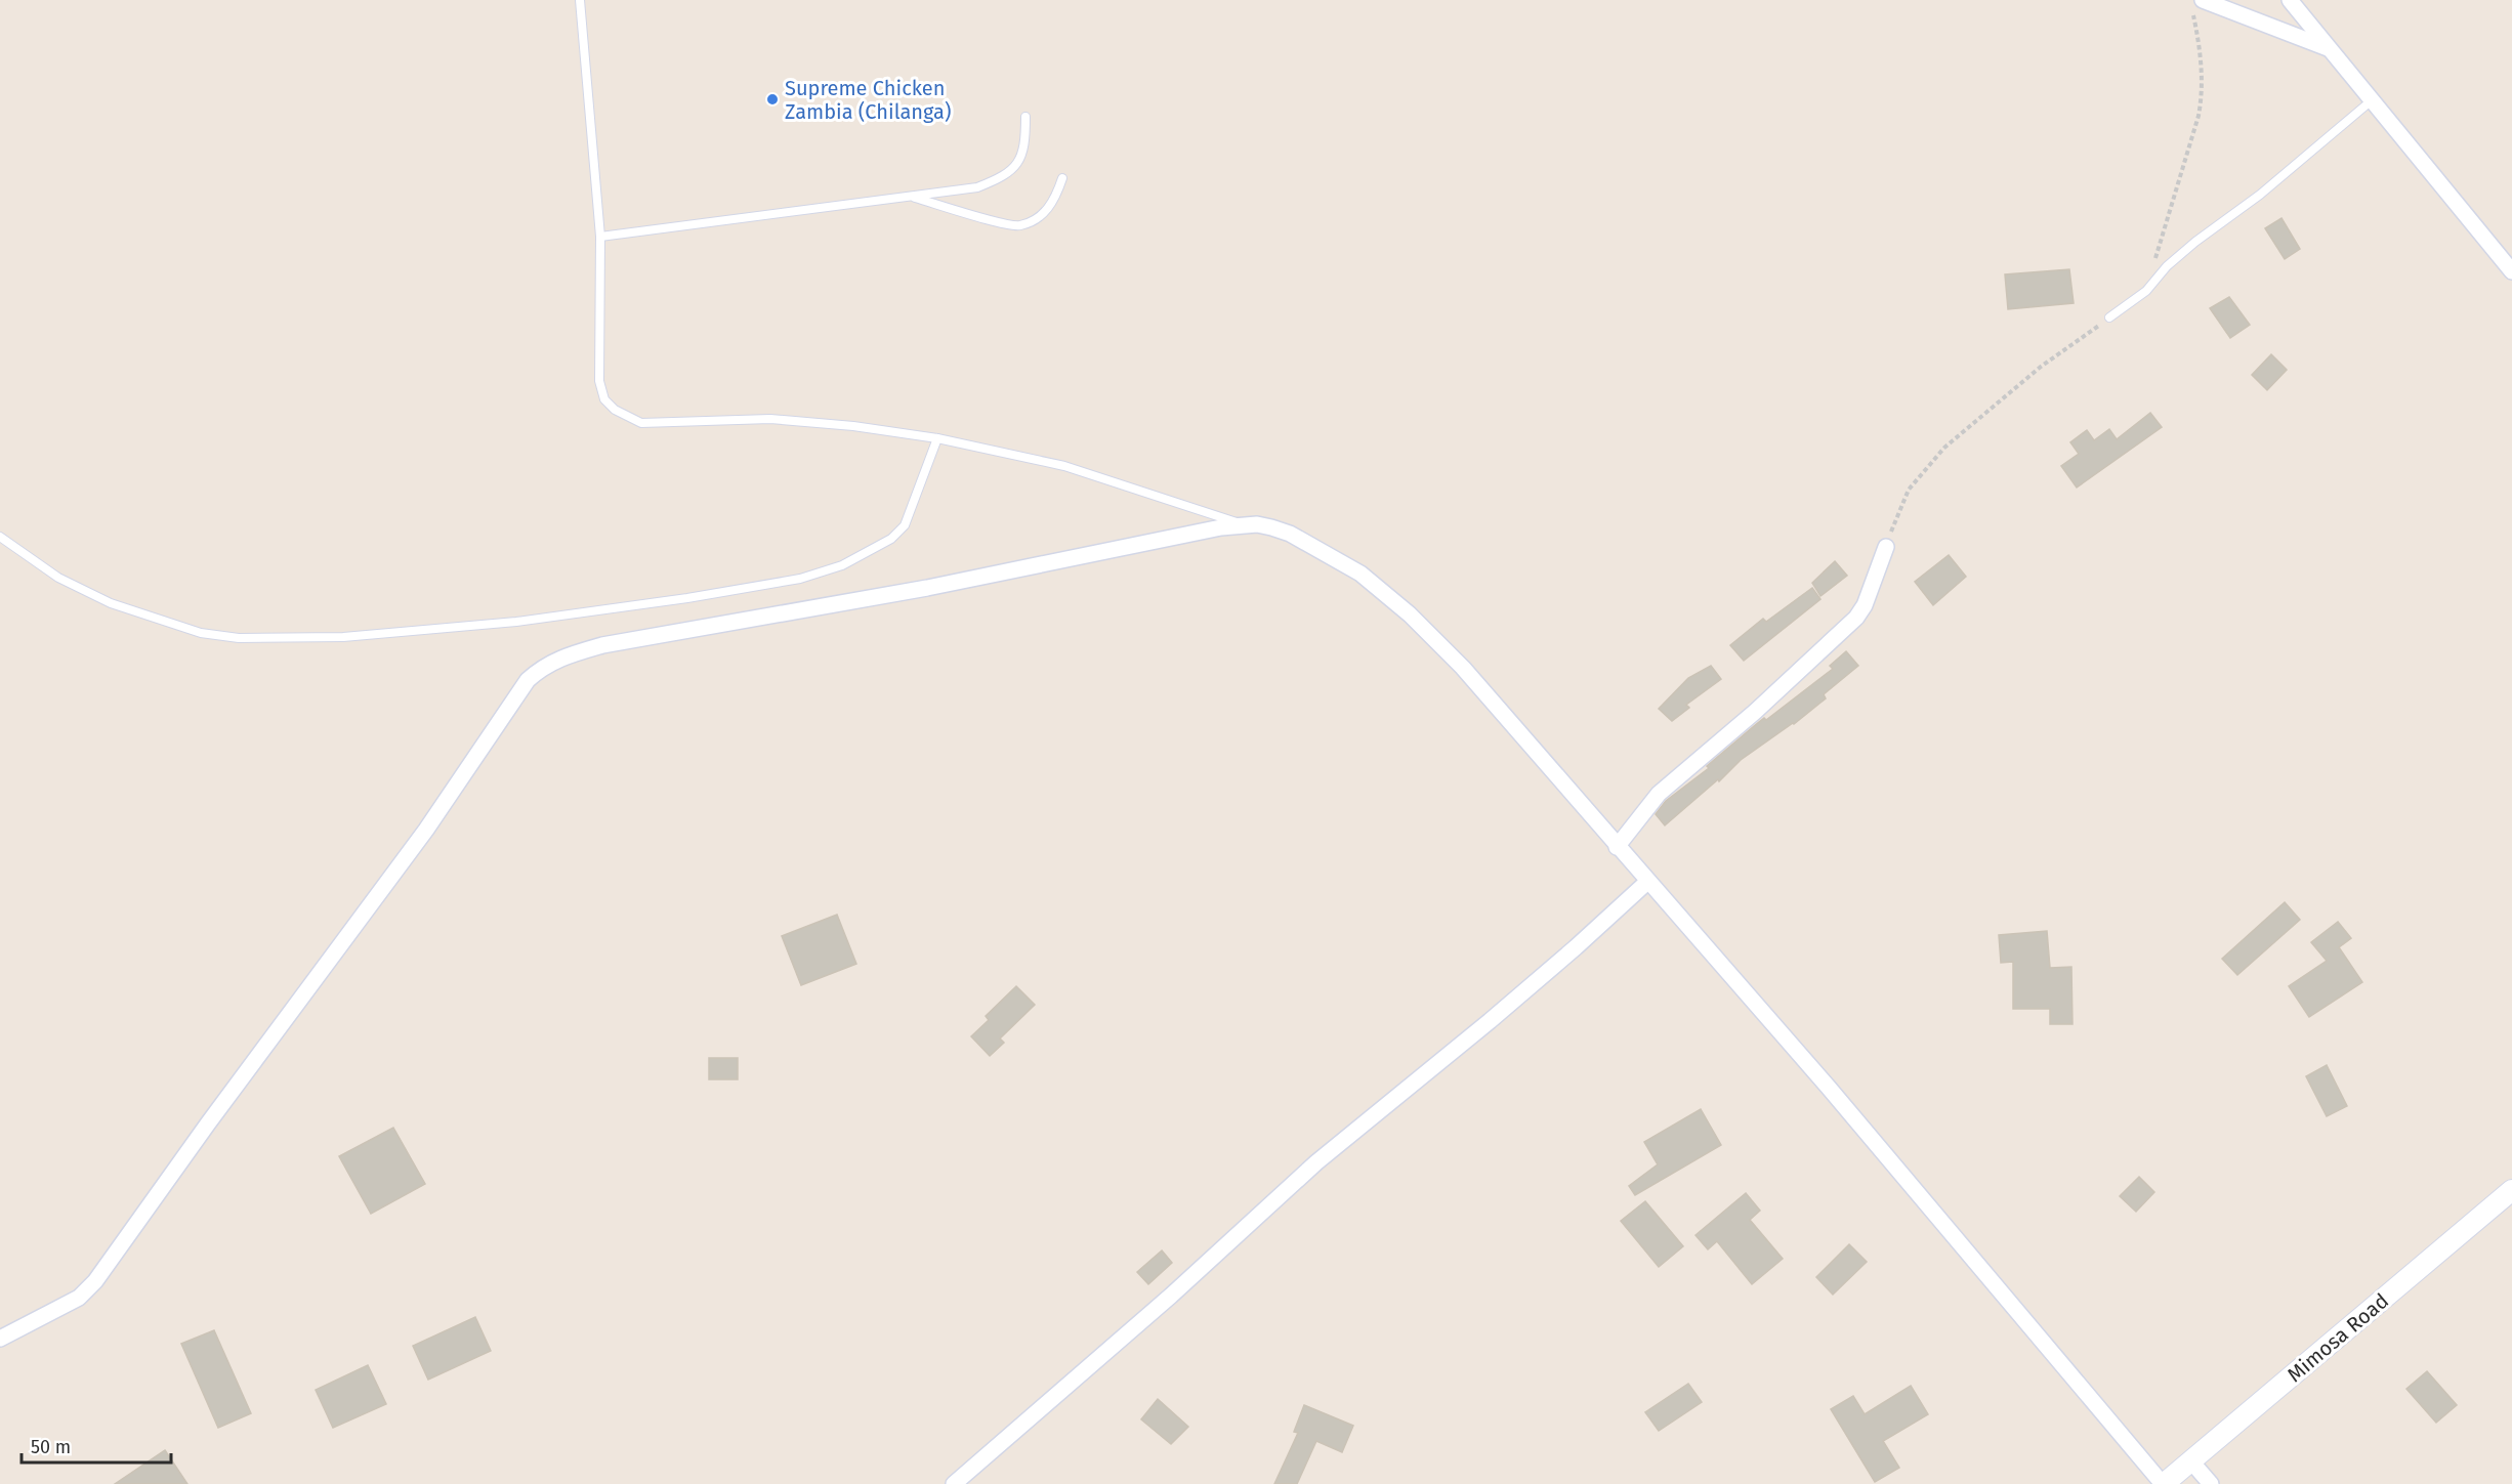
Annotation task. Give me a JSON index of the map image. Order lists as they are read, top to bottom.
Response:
{
  "streets": {
    "street": ["Mimosa Road"]
  },
  "places": ["Supreme Chicken Zambia (Chilanga)"],
  "scale_bar": "50 m"
}
